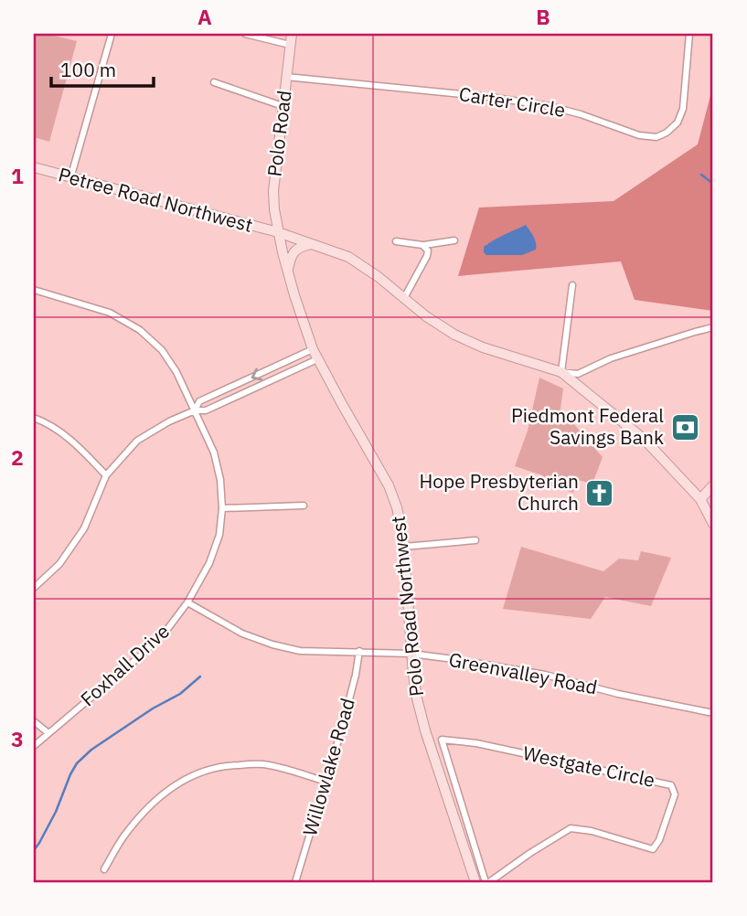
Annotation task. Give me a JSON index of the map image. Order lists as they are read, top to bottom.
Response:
{
  "streets": {
    "street": [
      "Carter Circle",
      "Polo Road",
      "Petree Road Northwest",
      "Polo Road Northwest",
      "Foxhall Drive",
      "Greenvalley Road",
      "Willowlake Road",
      "Westgate Circle"
    ]
  },
  "crossings": [
    ["Carter Circle", "Polo Road"],
    ["Polo Road", "Petree Road Northwest"],
    ["Polo Road", "Polo Road Northwest"],
    ["Petree Road Northwest", "Polo Road Northwest"],
    ["Polo Road Northwest", "Greenvalley Road"],
    ["Foxhall Drive", "Greenvalley Road"],
    ["Greenvalley Road", "Willowlake Road"]
  ],
  "places": {
    "bank": ["Piedmont Federal Savings Bank"],
    "church": ["Hope Presbyterian Church"]
  },
  "scale_bar": "100 m",
  "grid": {
    "columns": ["A", "B"],
    "rows": ["1", "2", "3"]
  }
}
